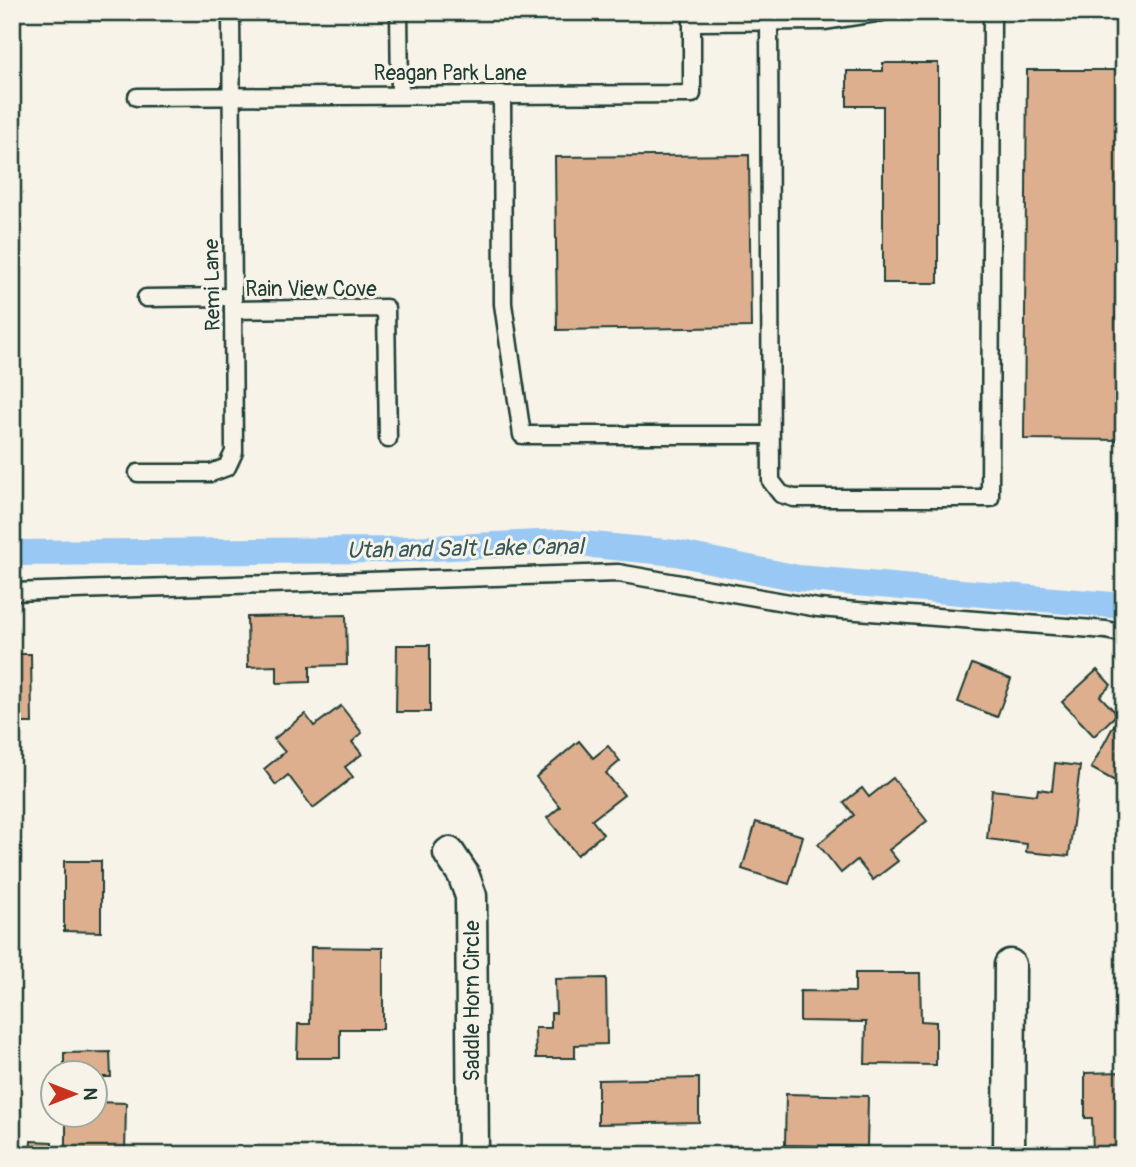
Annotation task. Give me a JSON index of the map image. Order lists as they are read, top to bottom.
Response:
{
  "streets": {
    "street": ["Saddle Horn Circle"],
    "lane": ["Reagan Park Lane", "Remi Lane", "Rain View Cove"]
  },
  "crossings": [
    ["Reagan Park Lane", "Remi Lane"],
    ["Remi Lane", "Rain View Cove"]
  ],
  "water": ["Utah and Salt Lake Canal"],
  "north": "right"
}
